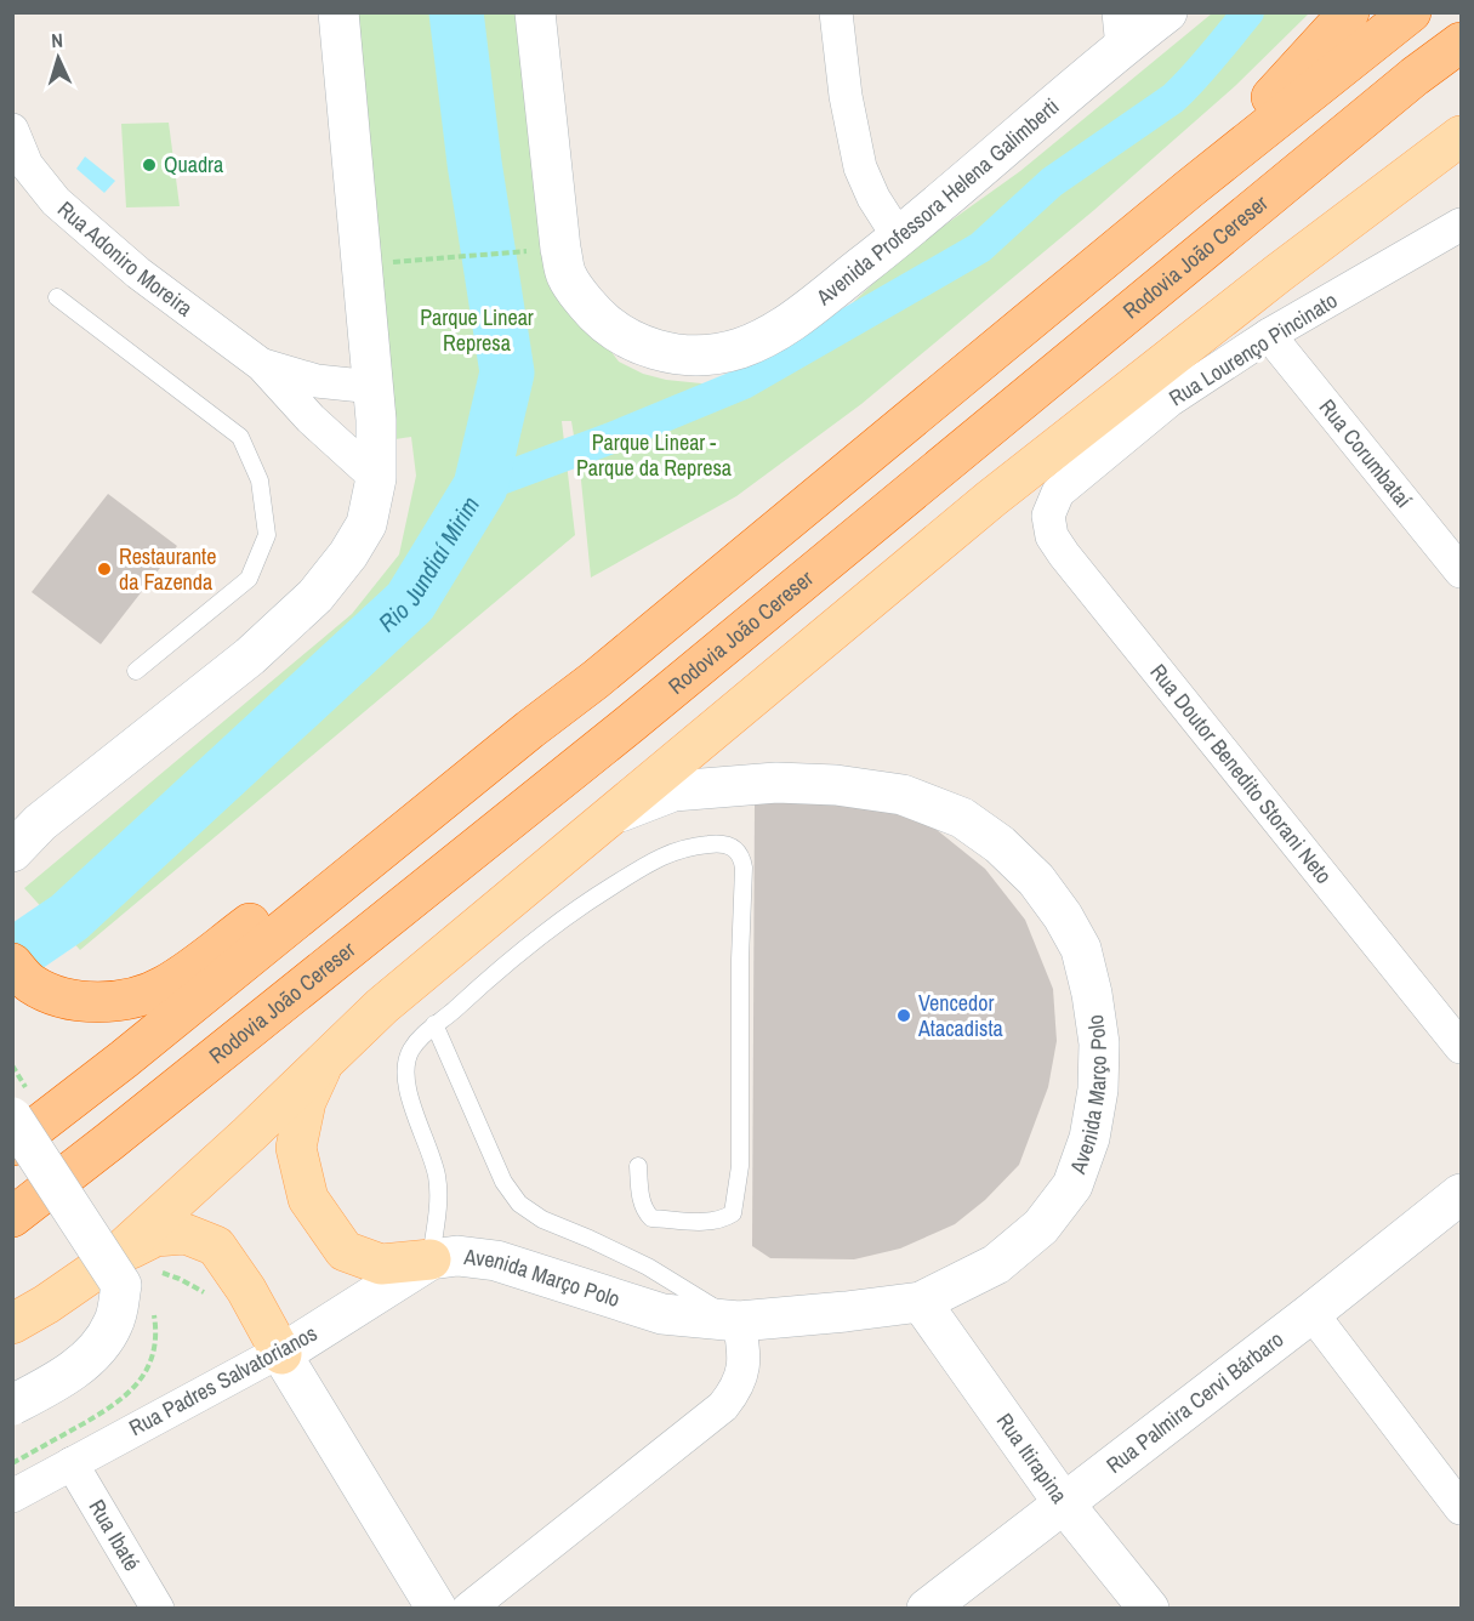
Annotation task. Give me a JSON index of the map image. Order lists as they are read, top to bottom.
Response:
{
  "streets": {
    "highway": ["Rodovia João Cereser"],
    "street": [
      "Avenida Professora Helena Galimberti",
      "Rua Adoniro Moreira",
      "Rua Lourenço Pincinato",
      "Rua Corumbataí",
      "Rua Doutor Benedito Storani Neto",
      "Avenida Março Polo",
      "Rua Padres Salvatorianos",
      "Rua Palmira Cervi Bárbaro",
      "Rua Itirapina",
      "Rua Ibaté"
    ]
  },
  "crossings": [
    ["Rua Lourenço Pincinato", "Rua Corumbataí"],
    ["Rua Lourenço Pincinato", "Rua Doutor Benedito Storani Neto"],
    ["Avenida Março Polo", "Rua Padres Salvatorianos"],
    ["Avenida Março Polo", "Rua Itirapina"],
    ["Rua Padres Salvatorianos", "Rua Ibaté"],
    ["Rua Palmira Cervi Bárbaro", "Rua Itirapina"]
  ],
  "water": ["Rio Jundiaí Mirim"],
  "parks": ["Parque Linear Represa", "Parque Linear - Parque da Represa"],
  "places": ["Quadra", "Restaurante da Fazenda", "Vencedor Atacadista"],
  "north": "top"
}
